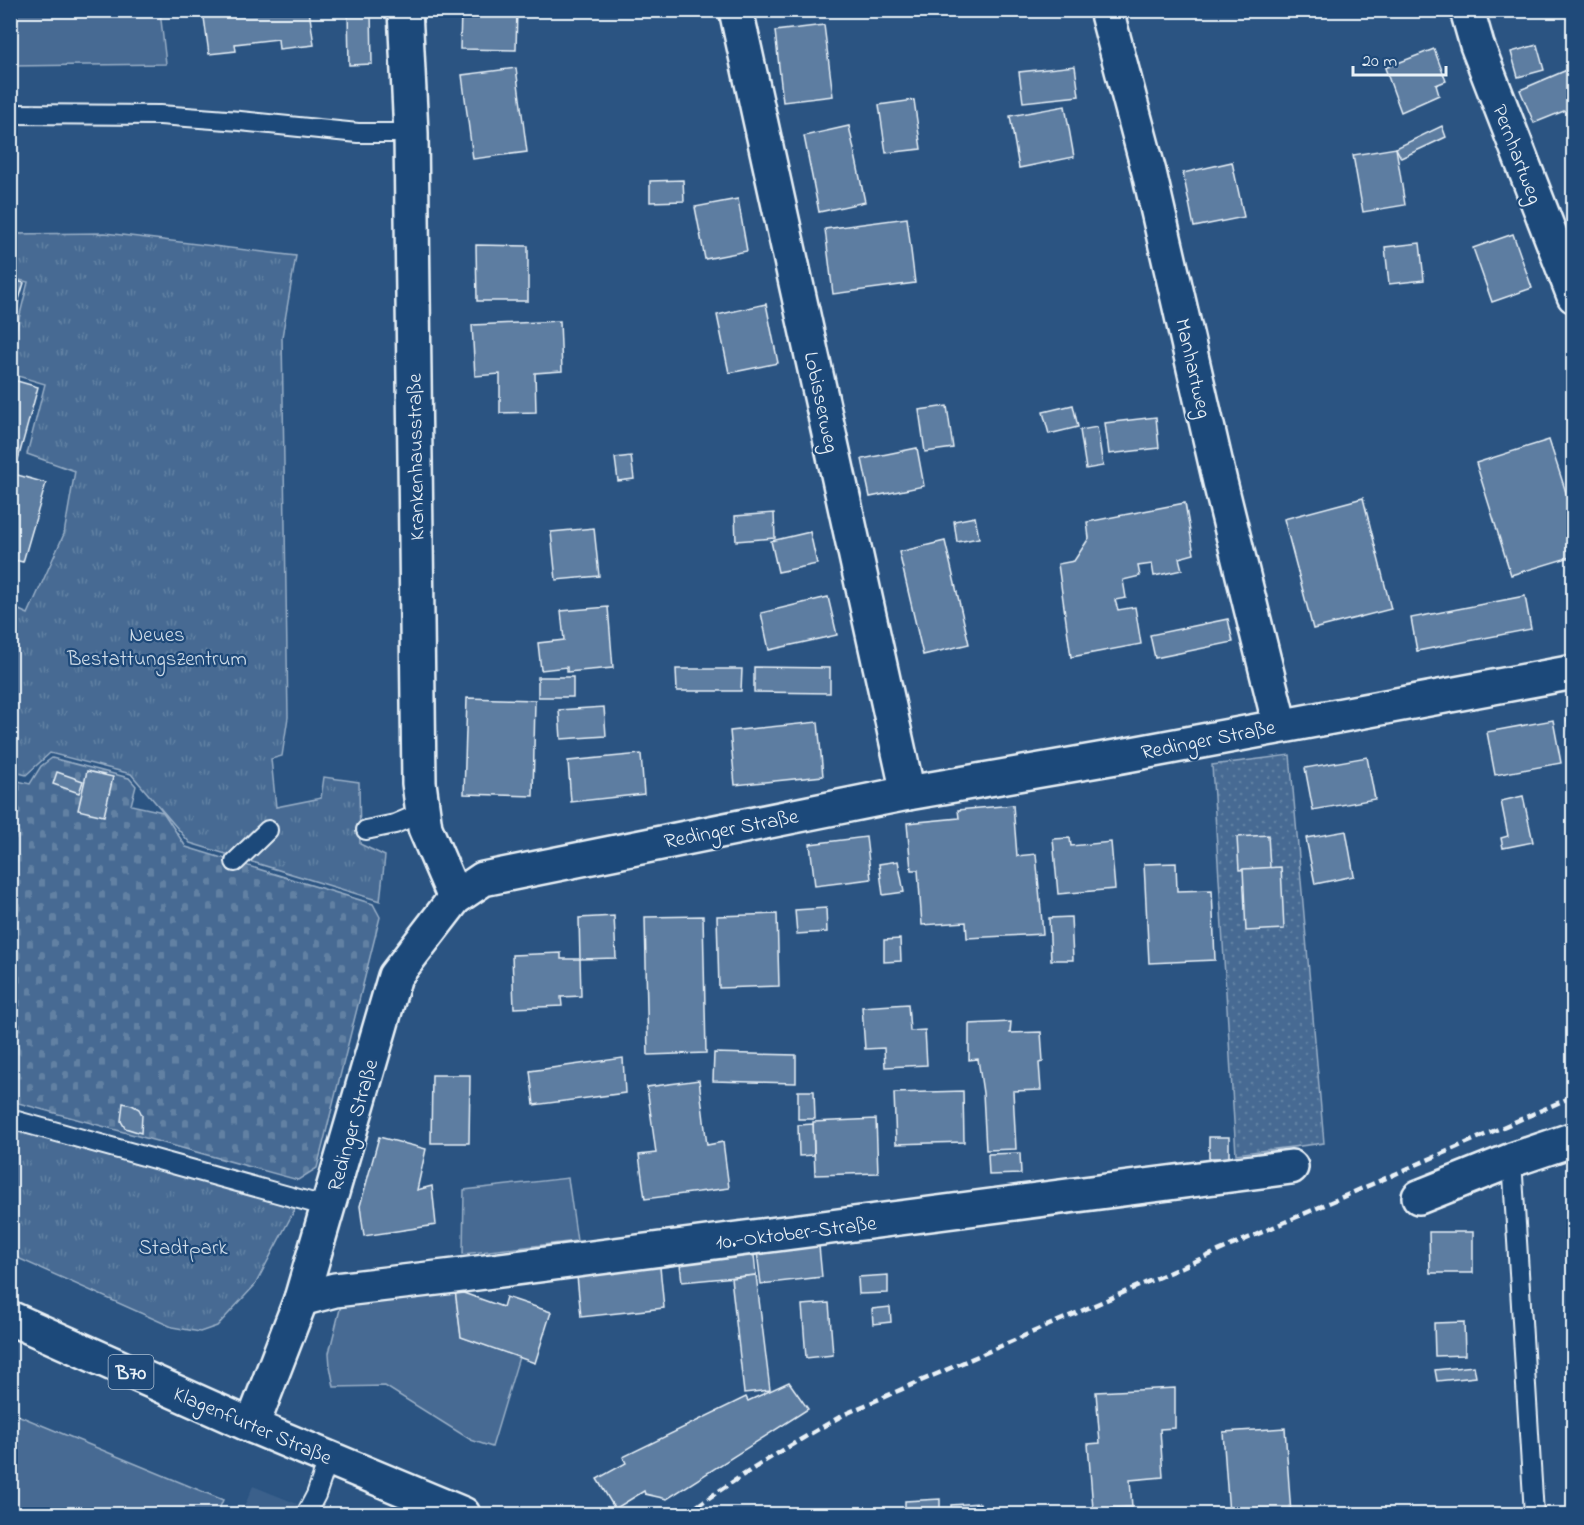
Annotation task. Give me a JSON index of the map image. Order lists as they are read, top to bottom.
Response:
{
  "streets": {
    "street": [
      "Pernhartweg",
      "Manhartweg",
      "Lobisserweg",
      "Krankenhausstraße",
      "Redinger Straße",
      "10.-Oktober-Straße",
      "B70",
      "Klagenfurter Straße"
    ]
  },
  "crossings": [
    ["Manhartweg", "Redinger Straße"],
    ["Lobisserweg", "Redinger Straße"],
    ["Krankenhausstraße", "Redinger Straße"],
    ["Redinger Straße", "10.-Oktober-Straße"],
    ["Redinger Straße", "Klagenfurter Straße"]
  ],
  "parks": ["Neues Bestattungszentrum", "Stadtpark"],
  "scale_bar": "20 m"
}
